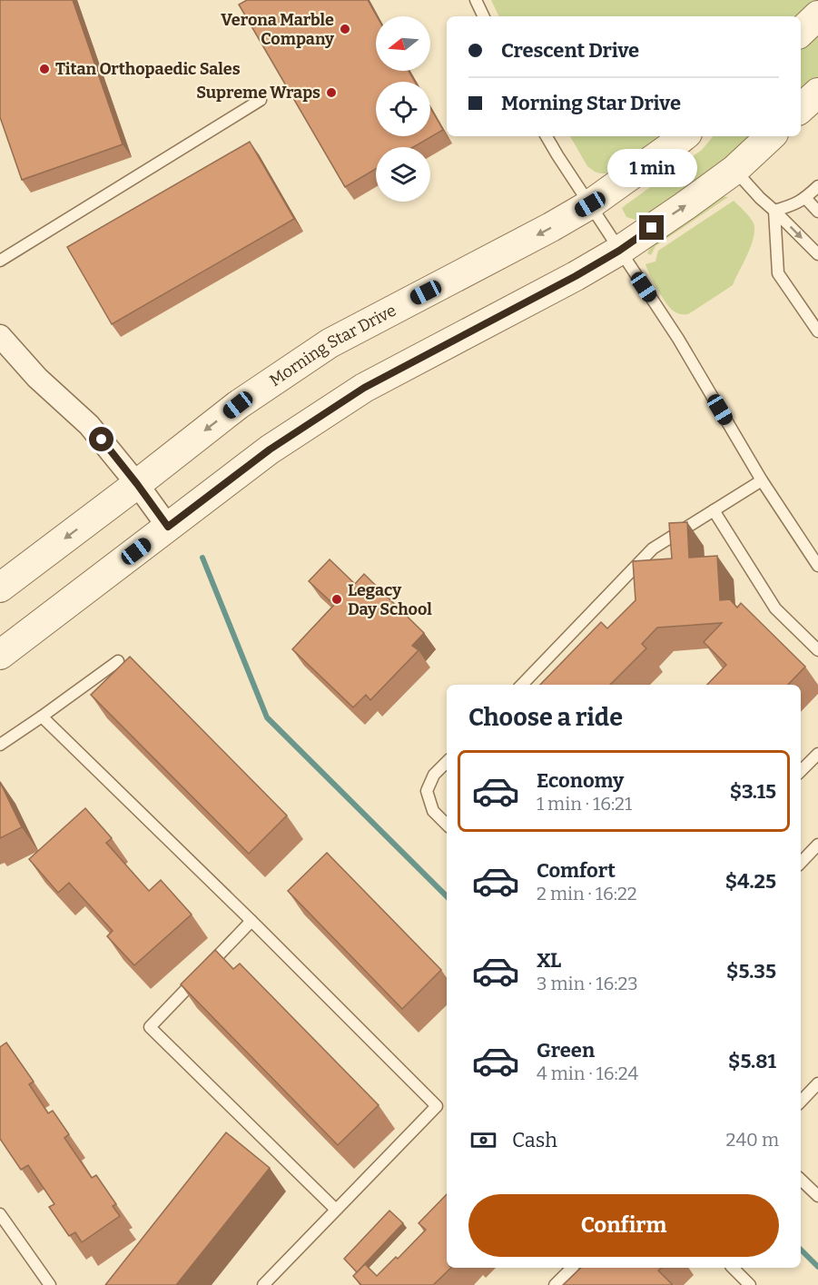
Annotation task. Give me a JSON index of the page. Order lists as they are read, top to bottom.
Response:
{
  "streets": {
    "street": ["Morning Star Drive"]
  },
  "places": [
    "Verona Marble Company",
    "Titan Orthopaedic Sales",
    "Supreme Wraps",
    "Legacy Day School"
  ],
  "north": "left",
  "page": {
    "banner": ["Crescent Drive", "Morning Star Drive"],
    "bubble": "1 min",
    "heading": "Choose a ride",
    "list": [
      {
        "name": "Economy",
        "note": "1 min · 16:21",
        "value": "$3.15"
      },
      {
        "name": "Comfort",
        "note": "2 min · 16:22",
        "value": "$4.25"
      },
      {
        "name": "XL",
        "note": "3 min · 16:23",
        "value": "$5.35"
      },
      {
        "name": "Green",
        "note": "4 min · 16:24",
        "value": "$5.81"
      }
    ],
    "pay": ["Cash", "240 m"],
    "buttons": "Confirm"
  }
}
